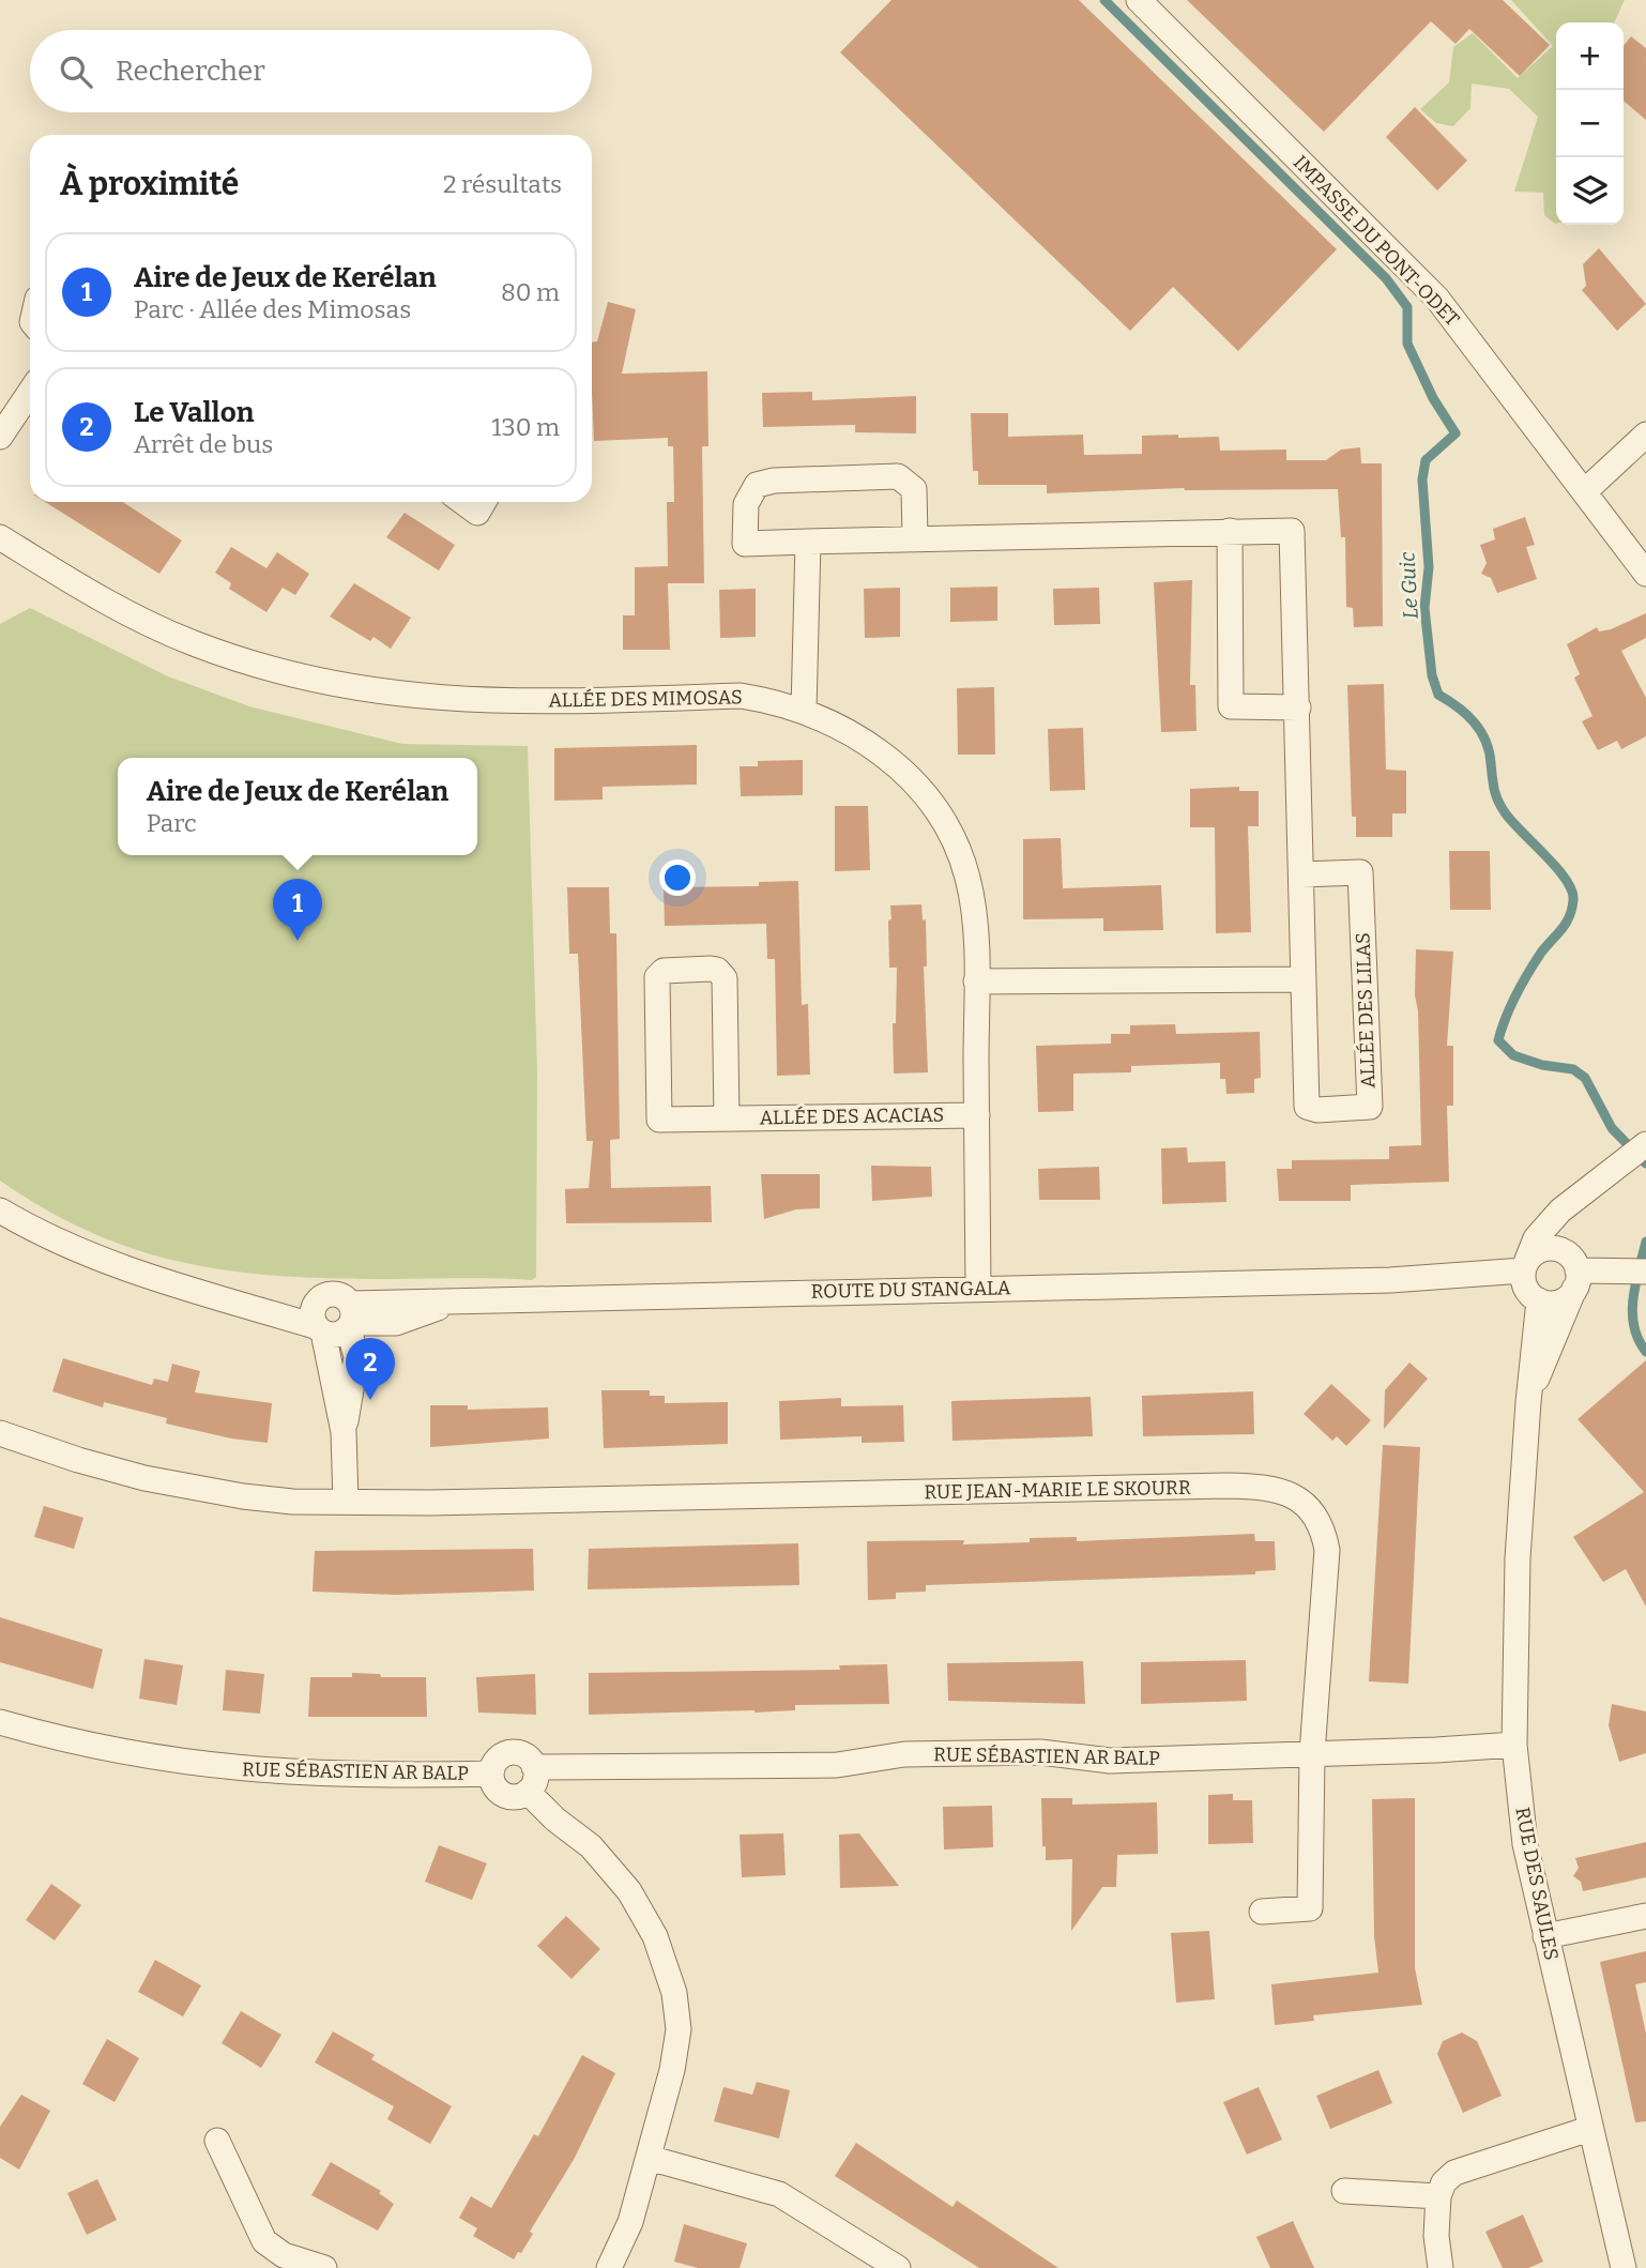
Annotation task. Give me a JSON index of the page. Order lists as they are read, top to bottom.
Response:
{
  "streets": {
    "street": [
      "IMPASSE DU PONT-ODET",
      "ALLÉE DES MIMOSAS",
      "ALLÉE DES LILAS",
      "ALLÉE DES ACACIAS",
      "ROUTE DU STANGALA",
      "RUE JEAN-MARIE LE SKOURR",
      "RUE SÉBASTIEN AR BALP",
      "RUE DES SAULES"
    ]
  },
  "crossings": [
    ["ALLÉE DES MIMOSAS", "ALLÉE DES ACACIAS"],
    ["ALLÉE DES MIMOSAS", "ROUTE DU STANGALA"],
    ["ROUTE DU STANGALA", "RUE DES SAULES"],
    ["RUE JEAN-MARIE LE SKOURR", "RUE SÉBASTIEN AR BALP"],
    ["RUE SÉBASTIEN AR BALP", "RUE DES SAULES"]
  ],
  "water": ["Le Guic"],
  "page": {
    "map_buttons": ["+", "−"],
    "search": "Rechercher",
    "heading": ["À proximité", "2 résultats"],
    "list": [
      {
        "mark": "1",
        "name": "Aire de Jeux de Kerélan",
        "note": "Parc · Allée des Mimosas",
        "value": "80 m"
      },
      {
        "mark": "2",
        "name": "Le Vallon",
        "note": "Arrêt de bus",
        "value": "130 m"
      }
    ],
    "popup": ["Aire de Jeux de Kerélan", "Parc"],
    "pins": ["1", "2"]
  }
}
